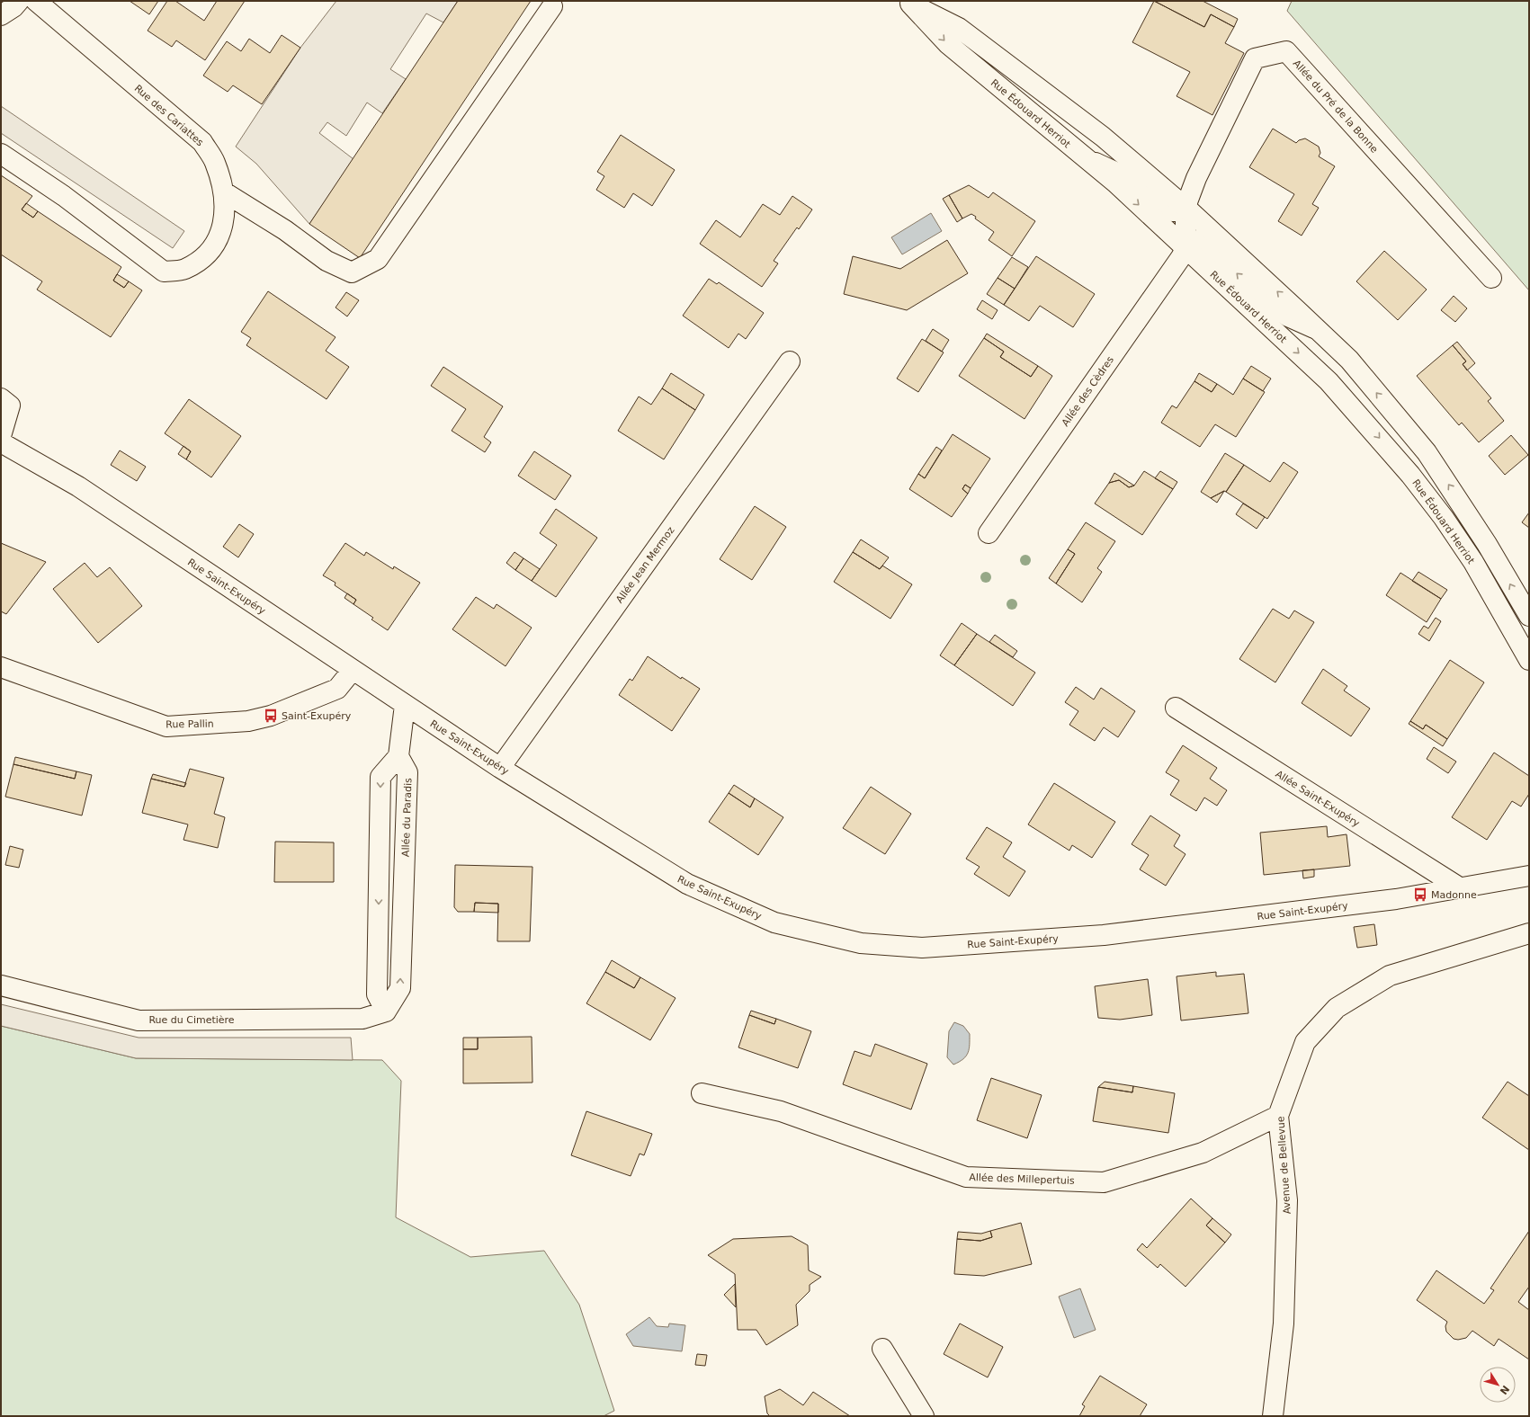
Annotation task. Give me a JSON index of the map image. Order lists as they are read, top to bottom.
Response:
{
  "streets": {
    "street": [
      "Allée du Pré de la Bonne",
      "Rue Édouard Herriot",
      "Rue des Cariattes",
      "Allée des Cèdres",
      "Allée Jean Mermoz",
      "Rue Saint-Exupéry",
      "Rue Pallin",
      "Allée Saint-Exupéry",
      "Allée du Paradis",
      "Rue du Cimetière",
      "Avenue de Bellevue",
      "Allée des Millepertuis"
    ]
  },
  "crossings": [
    ["Rue Édouard Herriot", "Allée des Cèdres"],
    ["Allée Jean Mermoz", "Rue Saint-Exupéry"],
    ["Rue Saint-Exupéry", "Rue Pallin"],
    ["Rue Saint-Exupéry", "Allée Saint-Exupéry"],
    ["Allée du Paradis", "Rue du Cimetière"],
    ["Avenue de Bellevue", "Allée des Millepertuis"]
  ],
  "places": {
    "bus stop": ["Saint-Exupéry", "Madonne"]
  },
  "north": "bottom right"
}
